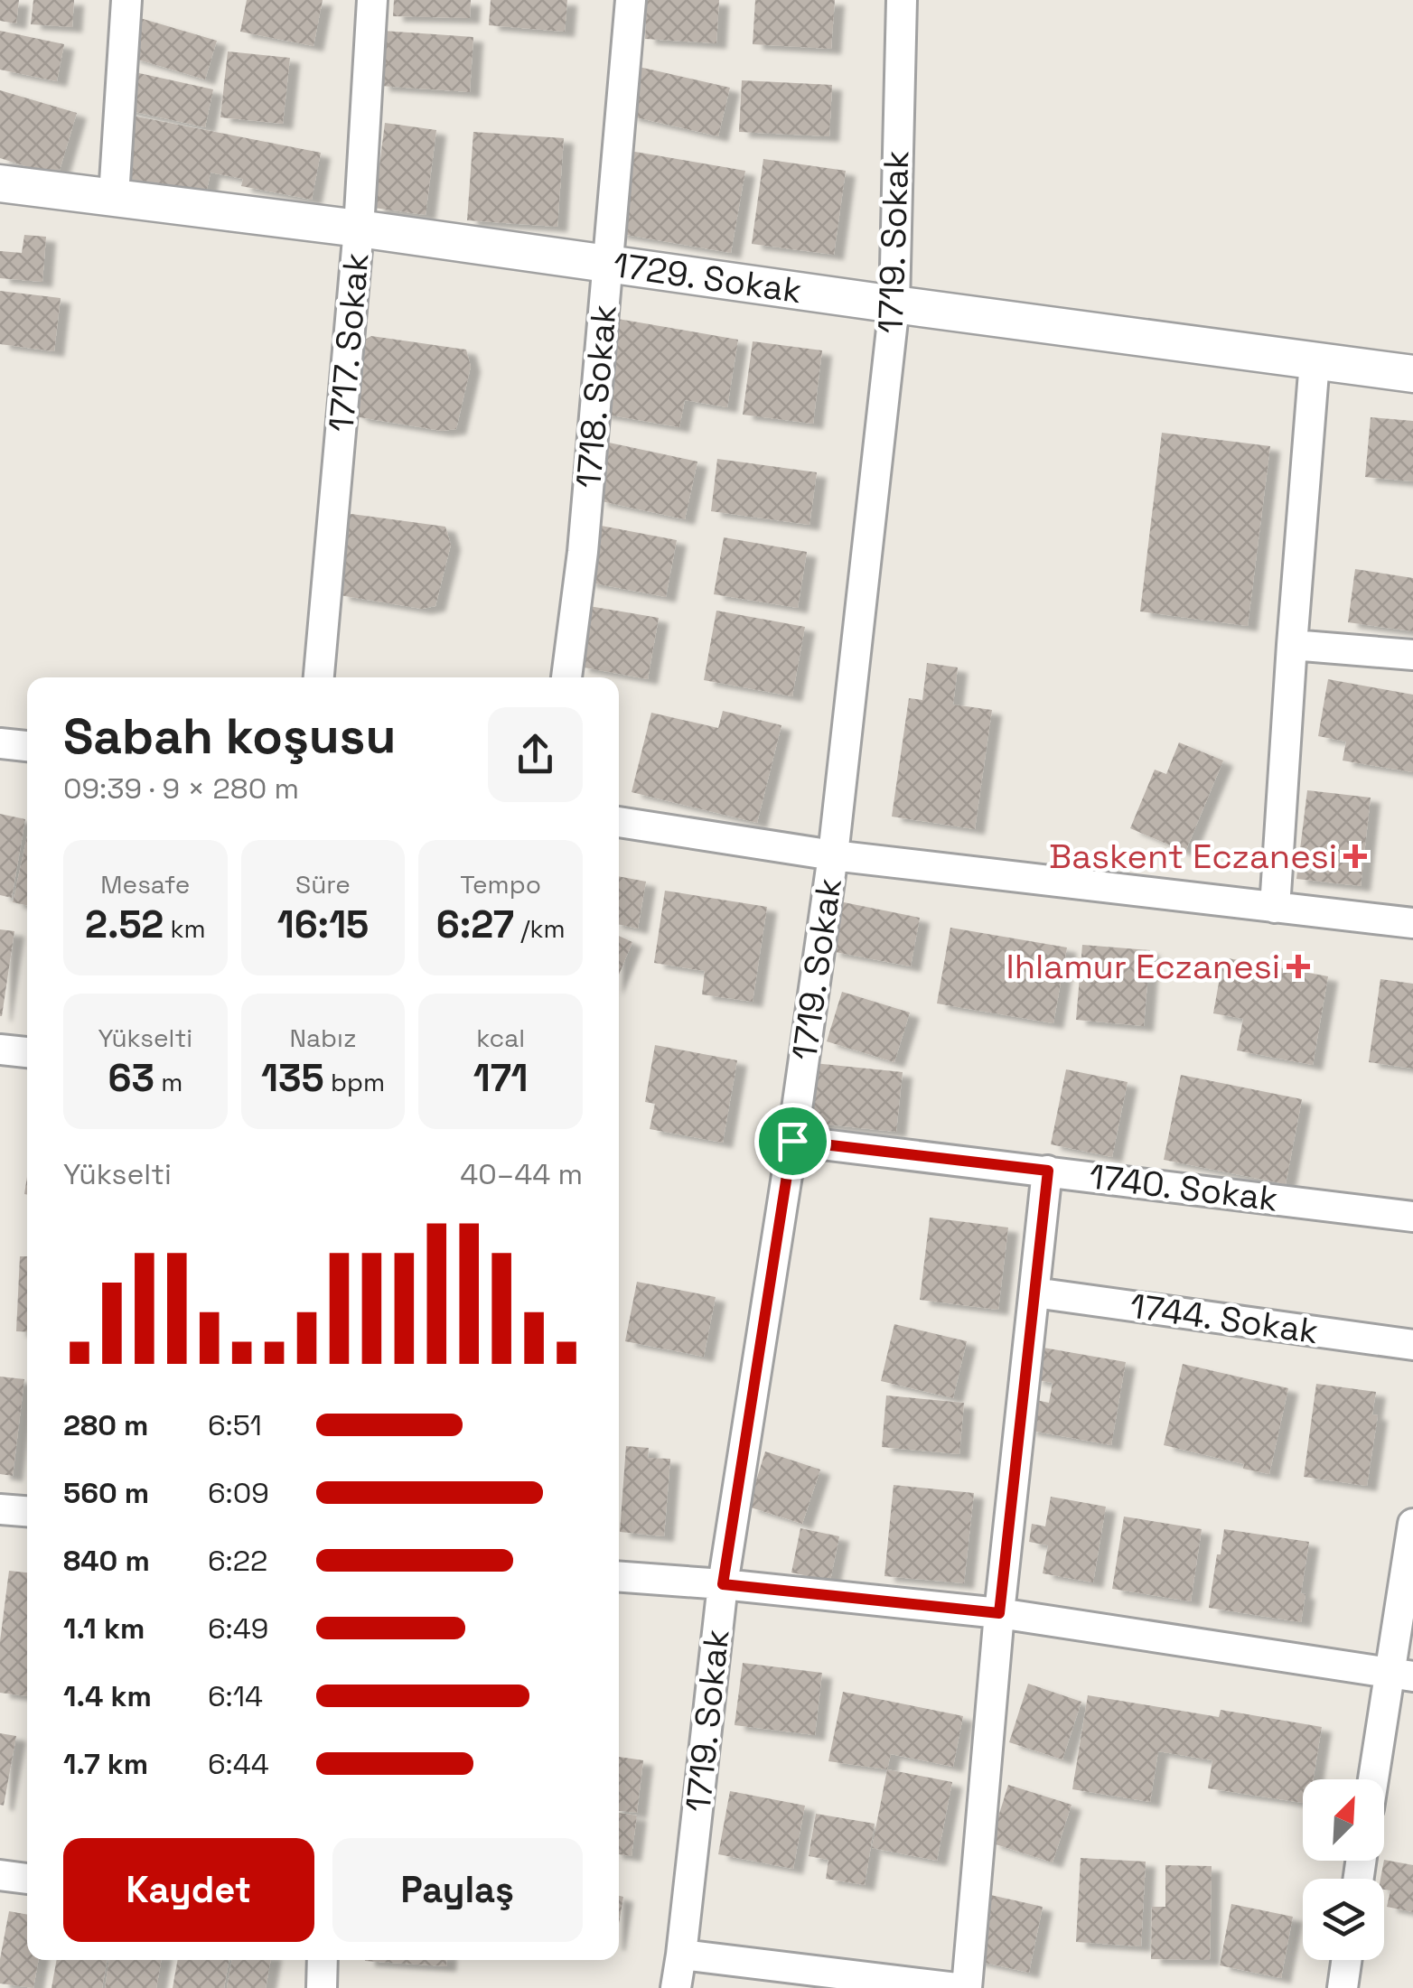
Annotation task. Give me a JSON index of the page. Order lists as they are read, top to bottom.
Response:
{
  "streets": {
    "street": [
      "1719. Sokak",
      "1729. Sokak",
      "1717. Sokak",
      "1718. Sokak",
      "1740. Sokak",
      "1744. Sokak"
    ]
  },
  "crossings": [
    ["1719. Sokak", "1729. Sokak"],
    ["1719. Sokak", "1740. Sokak"],
    ["1729. Sokak", "1717. Sokak"],
    ["1729. Sokak", "1718. Sokak"]
  ],
  "places": {
    "health": ["Baskent Eczanesi", "Ihlamur Eczanesi"]
  },
  "north": "top right",
  "page": {
    "heading": ["Sabah koşusu", "09:39 · 9 × 280 m"],
    "stats": [
      ["Mesafe", "2.52 km"],
      ["Süre", "16:15"],
      ["Tempo", "6:27 /km"],
      ["Yükselti", "63 m"],
      ["Nabız", "135 bpm"],
      ["kcal", "171"]
    ],
    "chart": ["Yükselti", "40–44 m"],
    "list": [
      {
        "name": "280 m",
        "note": "6:51"
      },
      {
        "name": "560 m",
        "note": "6:09"
      },
      {
        "name": "840 m",
        "note": "6:22"
      },
      {
        "name": "1.1 km",
        "note": "6:49"
      },
      {
        "name": "1.4 km",
        "note": "6:14"
      },
      {
        "name": "1.7 km",
        "note": "6:44"
      }
    ],
    "buttons": ["Kaydet", "Paylaş"]
  }
}
